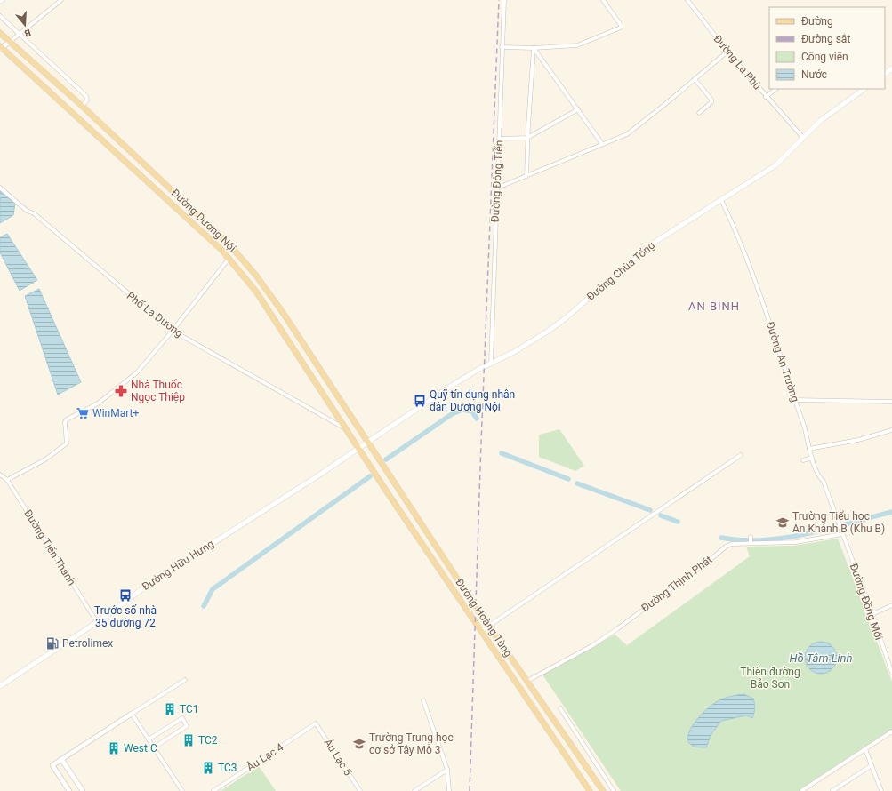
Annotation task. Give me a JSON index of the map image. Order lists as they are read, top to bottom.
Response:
{
  "streets": {
    "main road": [
      "Đường Dương Nội",
      "Đường Chùa Tổng",
      "Đường Hữu Hưng",
      "Đường Hoàng Tùng"
    ],
    "street": [
      "Đường La Phù",
      "Đường Đồng Tiến",
      "Phố La Dương",
      "Đường An Trường",
      "Đường Tiến Thành",
      "Đường Thịnh Phát",
      "Đường Đồng Mới",
      "Âu Lạc 4",
      "Âu Lạc 5"
    ]
  },
  "crossings": [
    ["Đường La Phù", "Đường Chùa Tổng"],
    ["Đường Đồng Tiến", "Đường Chùa Tổng"],
    ["Đường Dương Nội", "Đường Chùa Tổng"],
    ["Đường Dương Nội", "Phố La Dương"],
    ["Đường Dương Nội", "Đường Hữu Hưng"],
    ["Đường Dương Nội", "Đường Hoàng Tùng"],
    ["Đường Chùa Tổng", "Đường An Trường"],
    ["Đường Chùa Tổng", "Đường Hữu Hưng"],
    ["Đường Chùa Tổng", "Đường Hoàng Tùng"],
    ["Đường An Trường", "Đường Đồng Mới"],
    ["Đường Tiến Thành", "Đường Hữu Hưng"],
    ["Đường Hữu Hưng", "Đường Hoàng Tùng"],
    ["Đường Thịnh Phát", "Đường Đồng Mới"],
    ["Đường Thịnh Phát", "Đường Hoàng Tùng"],
    ["Âu Lạc 4", "Âu Lạc 5"]
  ],
  "districts": ["AN BÌNH"],
  "water": ["Hồ Tâm Linh"],
  "parks": ["Thiên đường Bảo Sơn"],
  "places": {
    "pharmacy": ["Nhà Thuốc Ngọc Thiệp"],
    "bus stop": ["Quỹ tín dụng nhân dân Dương Nội", "Trước số nhà 35 đường 72"],
    "supermarket": ["WinMart+"],
    "school or university": ["Trường Tiểu học An Khánh B (Khu B)", "Trường Trung học cơ sở Tây Mỗ 3"],
    "fuel station": ["Petrolimex"],
    "building": [
      "TC1",
      "TC2",
      "West C",
      "TC3"
    ]
  },
  "legend": [
    "Đường",
    "Đường sắt",
    "Công viên",
    "Nước"
  ],
  "north": "bottom"
}
